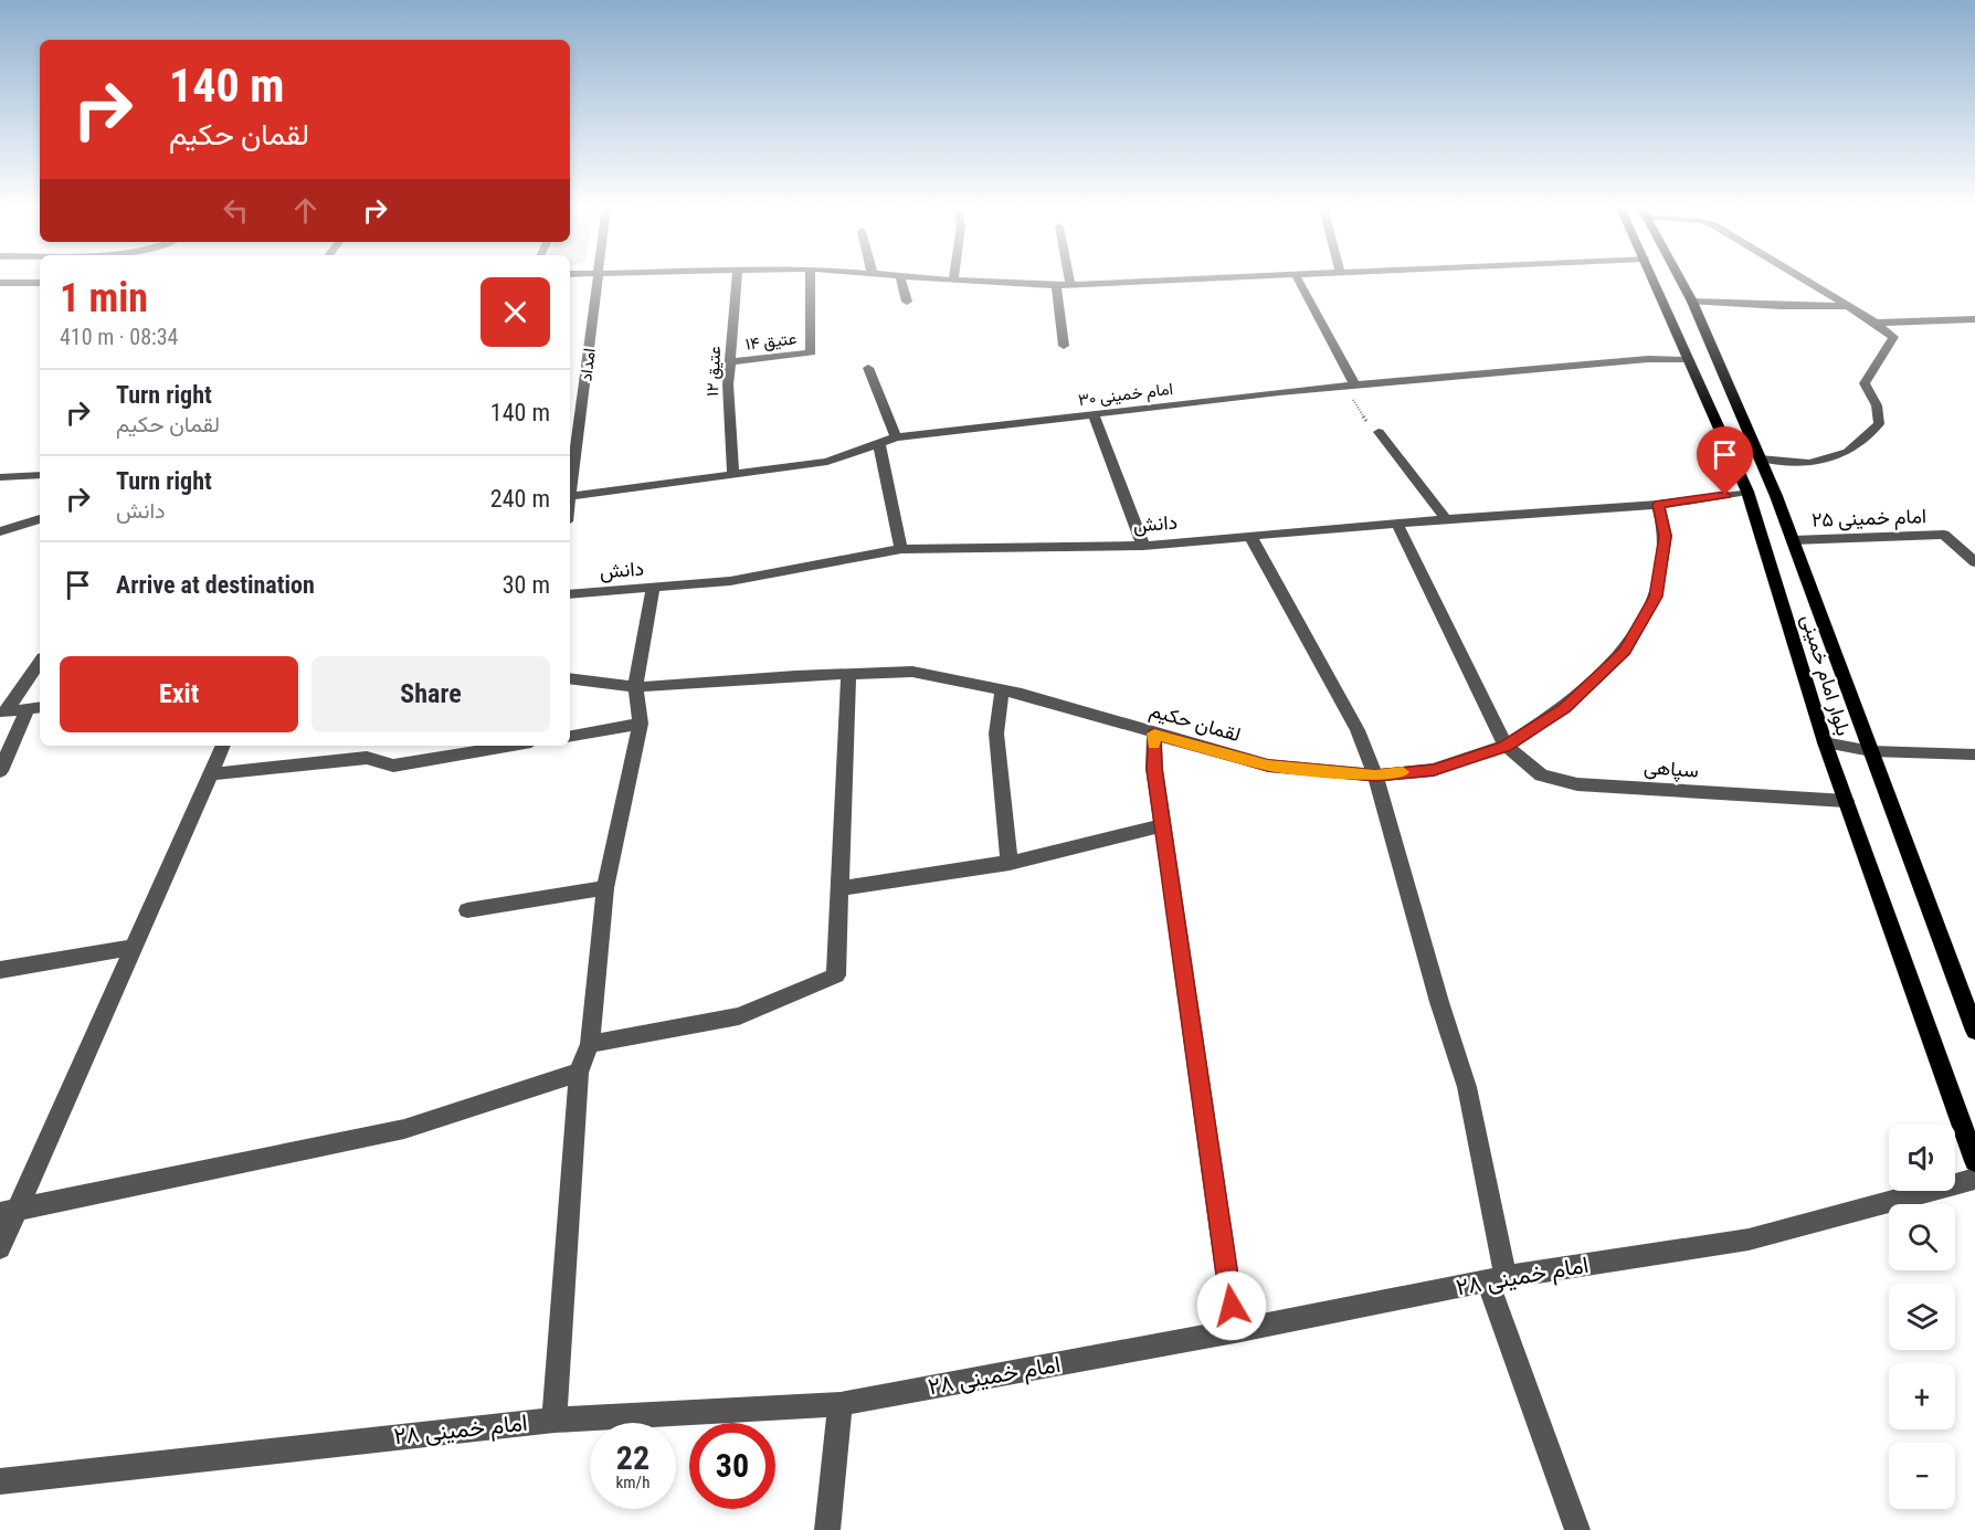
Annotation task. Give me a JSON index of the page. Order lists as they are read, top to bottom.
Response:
{
  "streets": {
    "main road": ["بلوار امام خمینی"],
    "street": [
      "عتیق ۱۴",
      "امداد",
      "عتیق ۱۲",
      "امام خمینی ۳۰",
      "امام خمینی ۲۵",
      "دانش",
      "لقمان حکیم",
      "سپاهی",
      "امام خمینی ۲۸"
    ]
  },
  "crossings": [
    ["عتیق ۱۴", "عتیق ۱۲"],
    ["امداد", "امام خمینی ۳۰"],
    ["عتیق ۱۲", "امام خمینی ۳۰"],
    ["امام خمینی ۳۰", "بلوار امام خمینی"],
    ["امام خمینی ۲۵", "بلوار امام خمینی"],
    ["دانش", "بلوار امام خمینی"],
    ["دانش", "لقمان حکیم"],
    ["بلوار امام خمینی", "سپاهی"],
    ["لقمان حکیم", "سپاهی"]
  ],
  "page": {
    "turn": ["140 m", "لقمان حکیم"],
    "heading": ["1 min", "410 m · 08:34"],
    "list": [
      {
        "name": "Turn right",
        "note": "لقمان حکیم",
        "value": "140 m"
      },
      {
        "name": "Turn right",
        "note": "دانش",
        "value": "240 m"
      },
      {
        "name": "Arrive at destination",
        "value": "30 m"
      }
    ],
    "buttons": ["Exit", "Share"],
    "map_buttons": ["+", "−"],
    "speed": "22 km/h",
    "limit": "30"
  }
}
